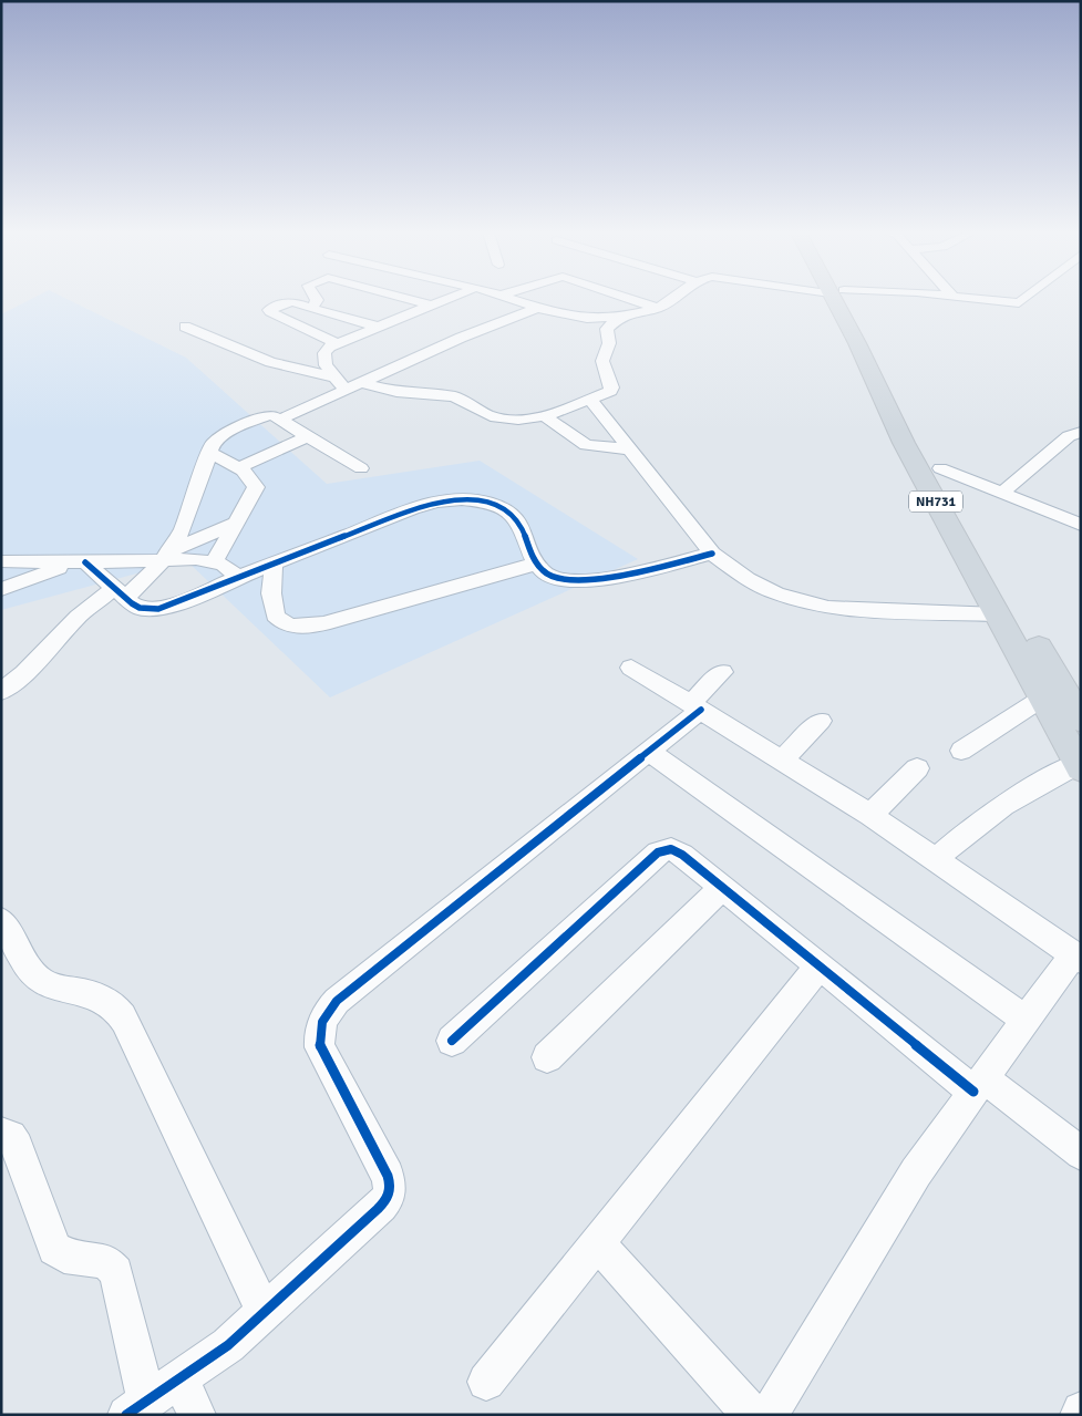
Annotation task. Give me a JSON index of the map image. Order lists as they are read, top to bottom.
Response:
{
  "streets": {
    "highway": ["NH731"]
  }
}
